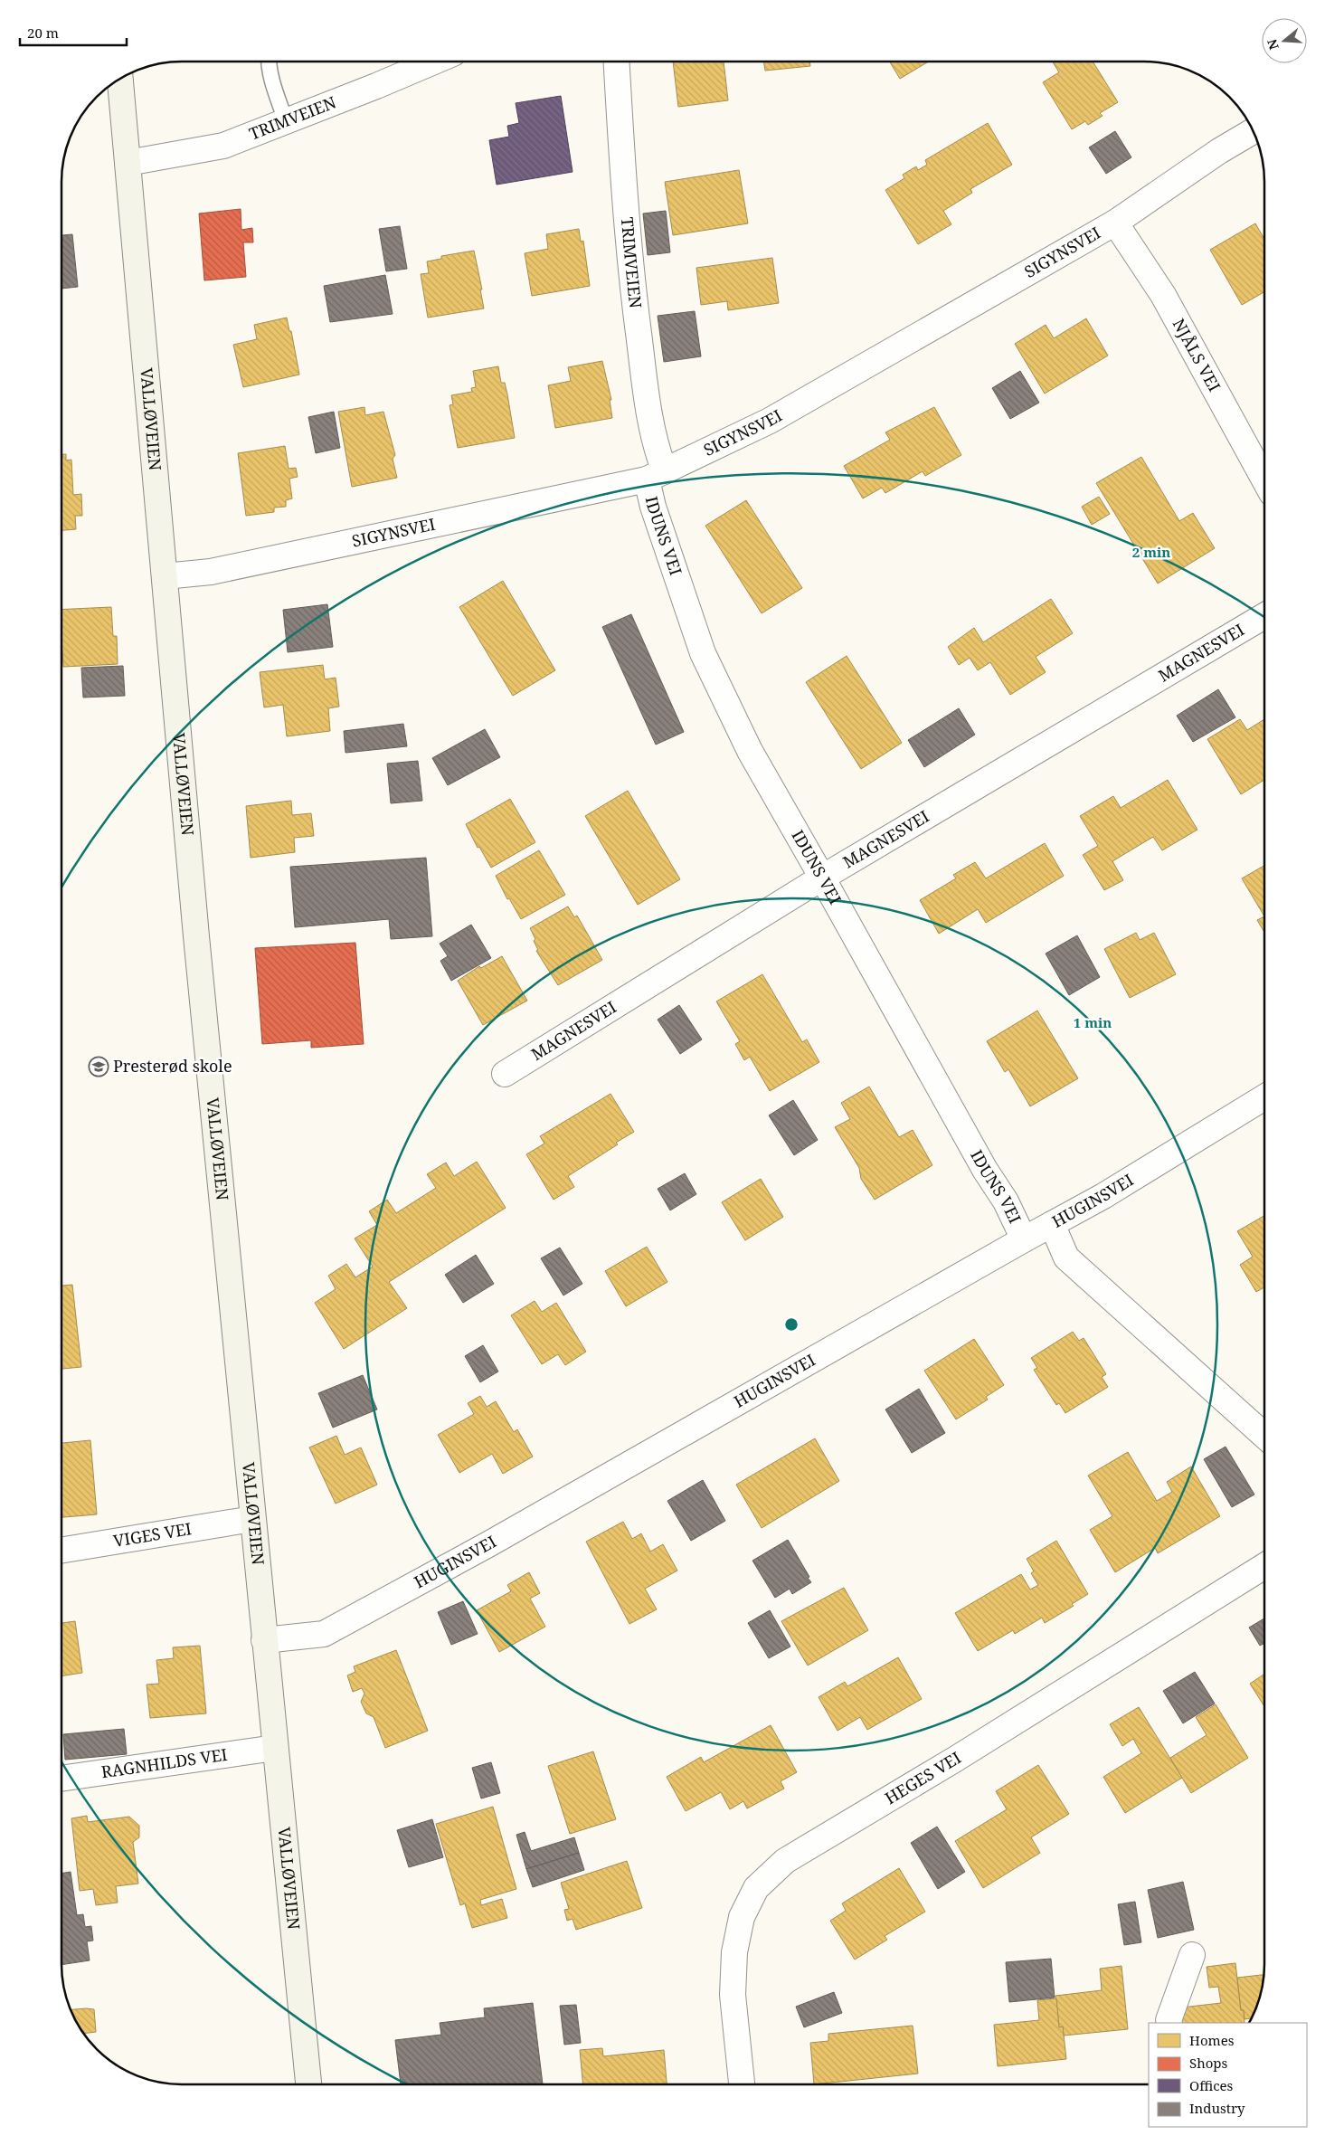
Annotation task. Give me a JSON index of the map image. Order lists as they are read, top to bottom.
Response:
{
  "streets": {
    "main road": ["VALLØVEIEN"],
    "street": [
      "TRIMVEIEN",
      "SIGYNSVEI",
      "NJÅLS VEI",
      "IDUNS VEI",
      "MAGNESVEI",
      "HUGINSVEI",
      "VIGES VEI",
      "RAGNHILDS VEI",
      "HEGES VEI"
    ]
  },
  "crossings": [
    ["TRIMVEIEN", "SIGYNSVEI"],
    ["TRIMVEIEN", "VALLØVEIEN"],
    ["TRIMVEIEN", "IDUNS VEI"],
    ["SIGYNSVEI", "NJÅLS VEI"],
    ["SIGYNSVEI", "VALLØVEIEN"],
    ["SIGYNSVEI", "IDUNS VEI"],
    ["VALLØVEIEN", "HUGINSVEI"],
    ["VALLØVEIEN", "VIGES VEI"],
    ["VALLØVEIEN", "RAGNHILDS VEI"],
    ["IDUNS VEI", "MAGNESVEI"],
    ["IDUNS VEI", "HUGINSVEI"]
  ],
  "places": {
    "school or university": ["Presterød skole"]
  },
  "legend": [
    "Homes",
    "Shops",
    "Offices",
    "Industry"
  ],
  "scale_bar": "20 m",
  "north": "left",
  "rings": ["2 min", "1 min"]
}
